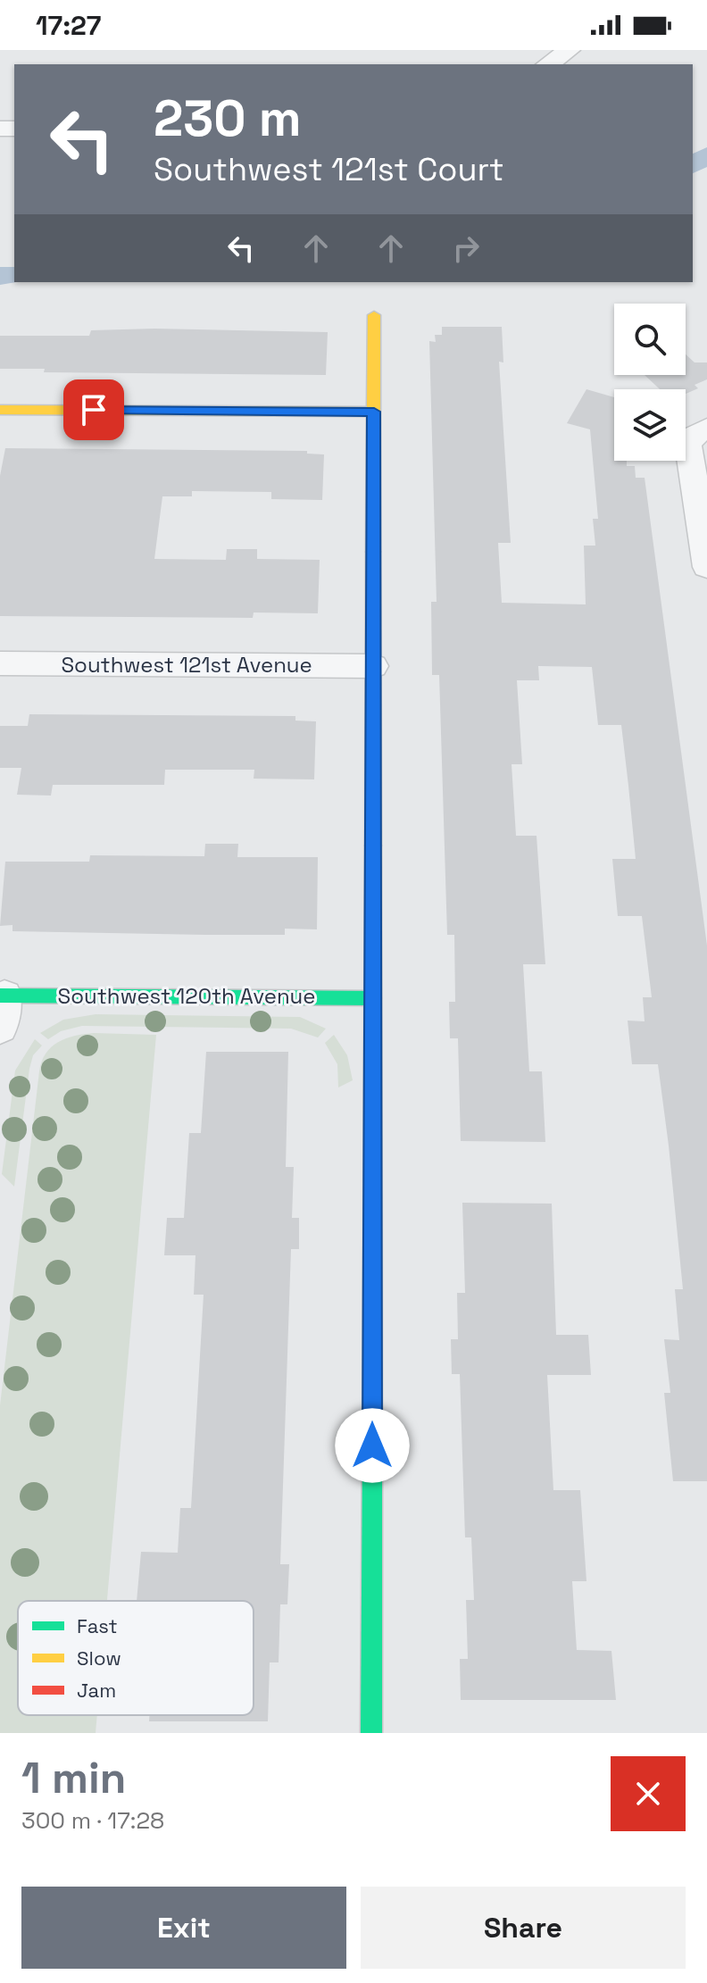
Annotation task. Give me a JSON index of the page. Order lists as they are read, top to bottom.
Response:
{
  "streets": {
    "street": ["Southwest 121st Avenue", "Southwest 120th Avenue"]
  },
  "legend": ["Fast", "Slow", "Jam"],
  "page": {
    "status": "17:27",
    "turn": ["230 m", "Southwest 121st Court"],
    "heading": ["1 min", "300 m · 17:28"],
    "buttons": ["Exit", "Share"]
  }
}
